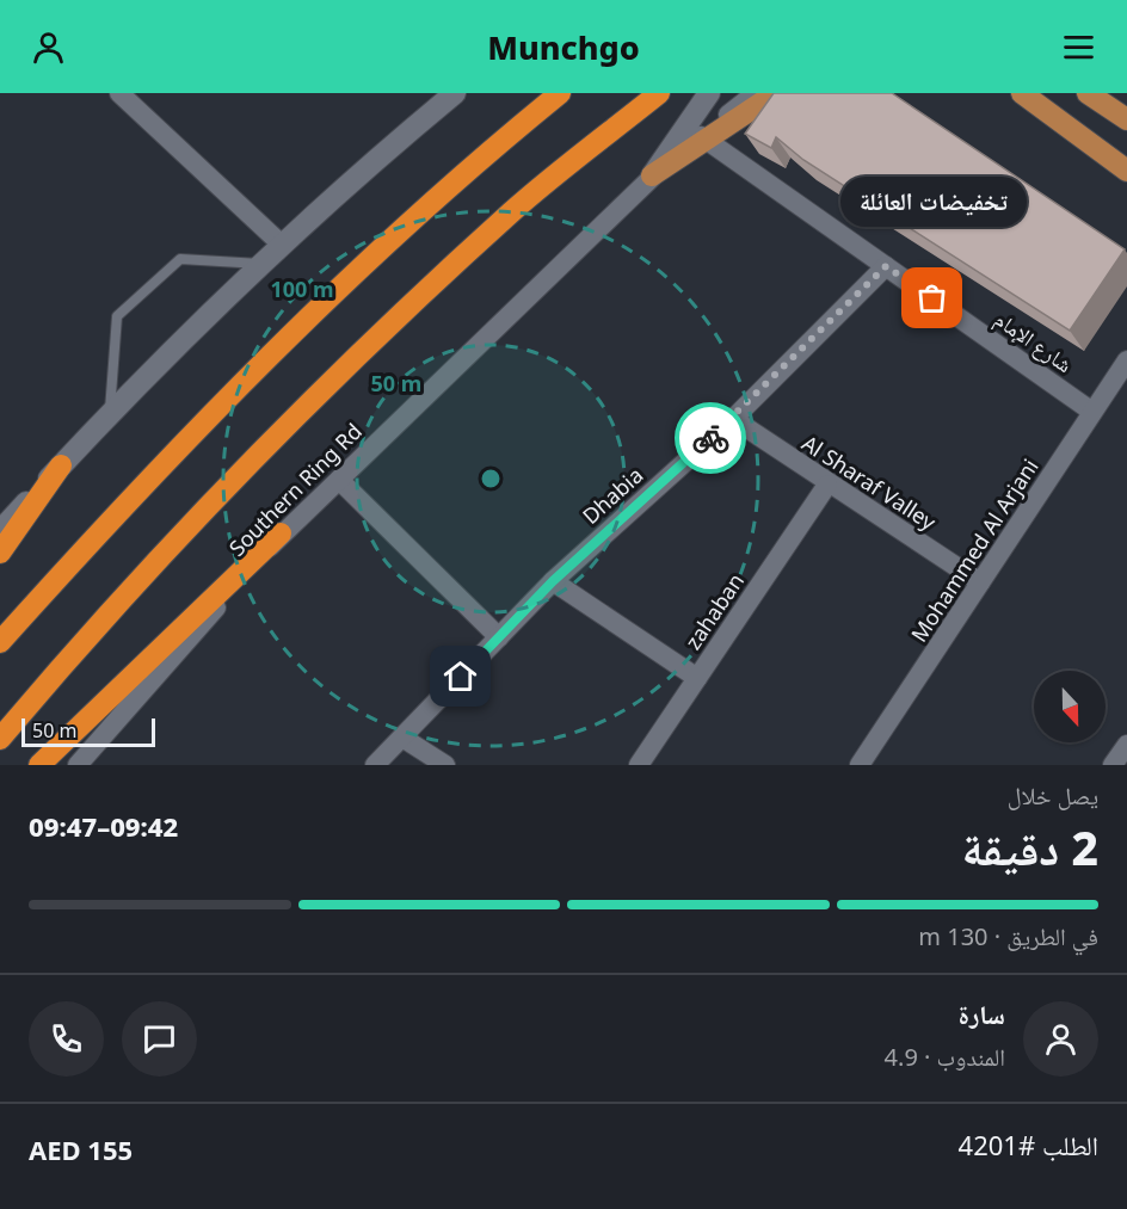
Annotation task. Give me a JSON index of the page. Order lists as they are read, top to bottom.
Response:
{
  "streets": {
    "street": [
      "شارع الإمام",
      "Al Sharaf Valley",
      "Southern Ring Rd",
      "Dhabia",
      "Mohammed Al Arjani",
      "zahaban"
    ]
  },
  "crossings": [
    ["شارع الإمام", "Dhabia"],
    ["شارع الإمام", "Mohammed Al Arjani"],
    ["Al Sharaf Valley", "Dhabia"],
    ["Al Sharaf Valley", "Mohammed Al Arjani"],
    ["Al Sharaf Valley", "zahaban"]
  ],
  "places": ["تخفيضات العائلة"],
  "scale_bar": "50 m",
  "north": "bottom",
  "page": {
    "header": "Munchgo",
    "bubble": "تخفيضات العائلة",
    "scale": "50 m",
    "heading": ["2 دقيقة", "يصل خلال", "09:42–09:47"],
    "panel": [
      "سارة",
      "المندوب · 4.9",
      "الطلب #4201",
      "AED 155"
    ],
    "bar": "في الطريق · 130 m"
  },
  "rings": ["100 m", "50 m"]
}
